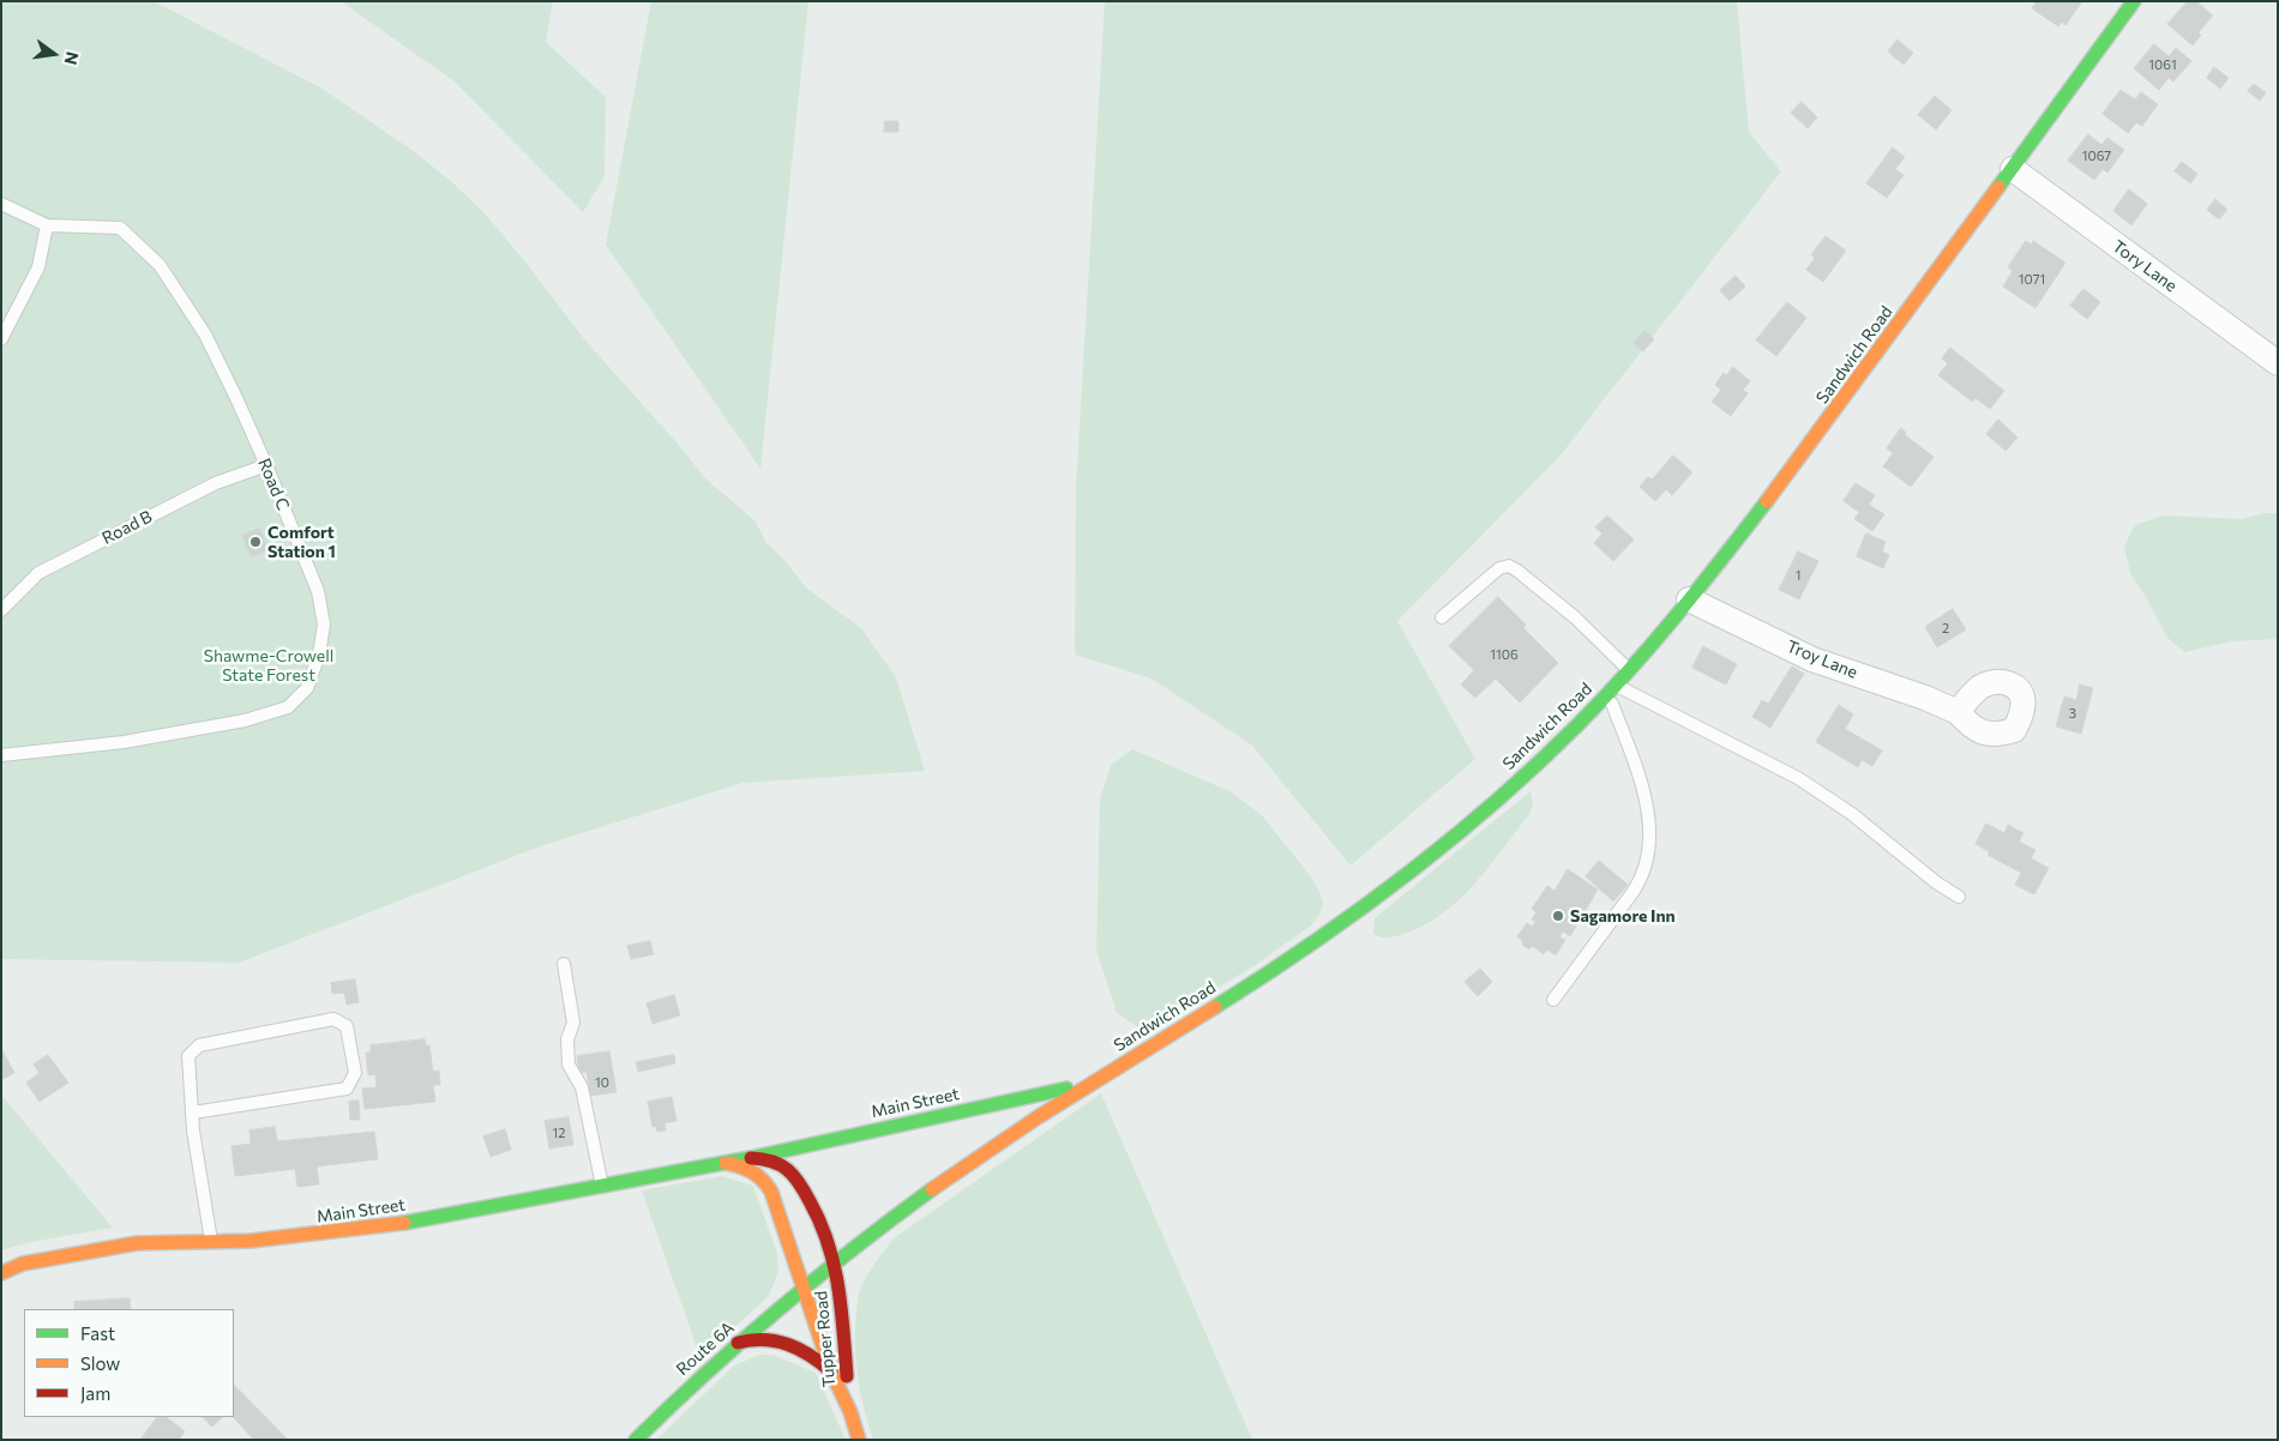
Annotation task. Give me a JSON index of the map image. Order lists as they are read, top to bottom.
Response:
{
  "streets": {
    "main road": [
      "Sandwich Road",
      "Main Street",
      "Tupper Road",
      "Route 6A"
    ],
    "street": ["Tory Lane", "Troy Lane"],
    "lane": ["Road C", "Road B"]
  },
  "crossings": [
    ["Tory Lane", "Sandwich Road"],
    ["Sandwich Road", "Troy Lane"],
    ["Sandwich Road", "Main Street"],
    ["Sandwich Road", "Tupper Road"],
    ["Sandwich Road", "Route 6A"],
    ["Road C", "Road B"],
    ["Main Street", "Tupper Road"],
    ["Main Street", "Route 6A"],
    ["Tupper Road", "Route 6A"]
  ],
  "parks": ["Shawme-Crowell State Forest"],
  "places": ["Comfort Station 1", "Sagamore Inn"],
  "house_numbers": [
    "1061",
    "1067",
    "1071",
    "1",
    "2",
    "1106",
    "3",
    "10",
    "12"
  ],
  "legend": ["Fast", "Slow", "Jam"],
  "north": "right"
}
